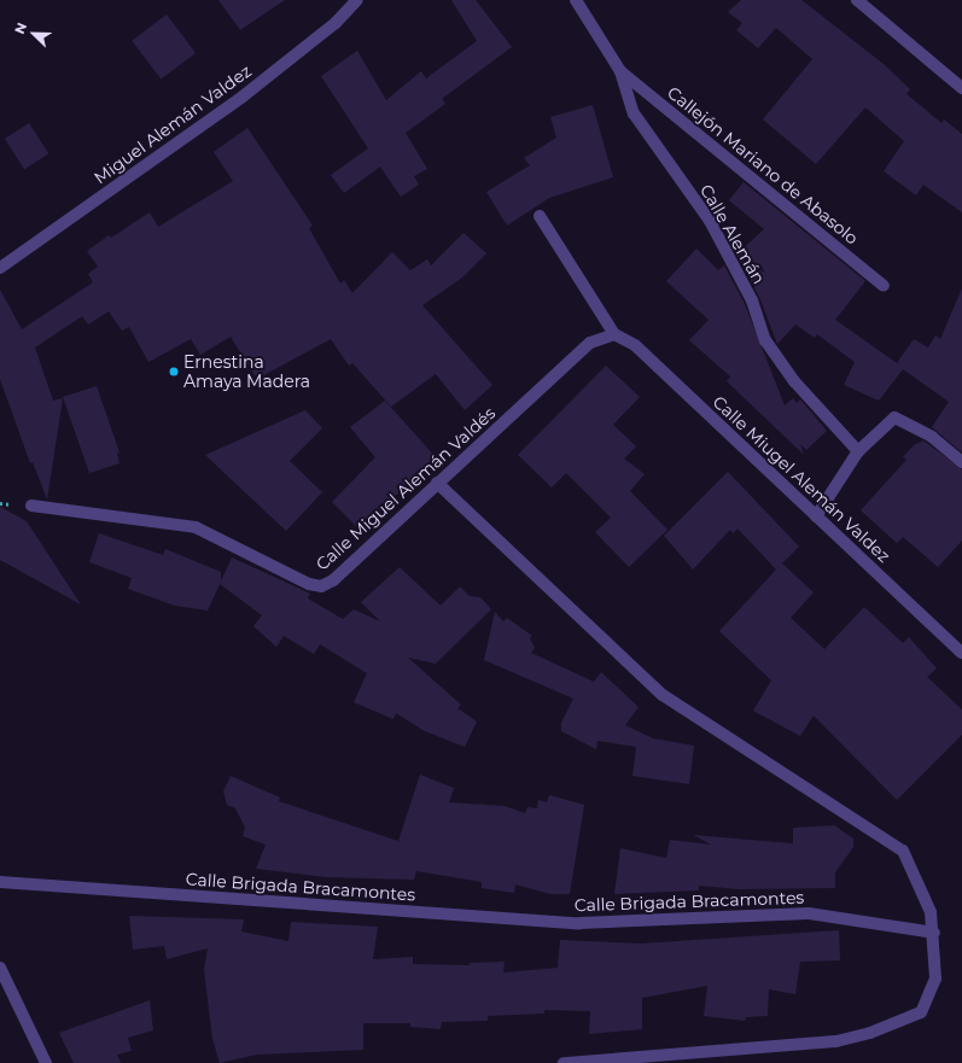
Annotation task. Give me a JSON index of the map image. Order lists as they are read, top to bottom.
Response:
{
  "streets": {
    "street": [
      "Miguel Alemán Valdez",
      "Callejón Mariano de Abasolo",
      "Calle Alemán",
      "Calle Miugel Alemán Valdez",
      "Calle Miguel Alemán Valdés",
      "Calle Brigada Bracamontes"
    ]
  },
  "crossings": [
    ["Callejón Mariano de Abasolo", "Calle Alemán"],
    ["Calle Miugel Alemán Valdez", "Calle Miguel Alemán Valdés"]
  ],
  "places": ["Ernestina Amaya Madera"],
  "north": "top left"
}
